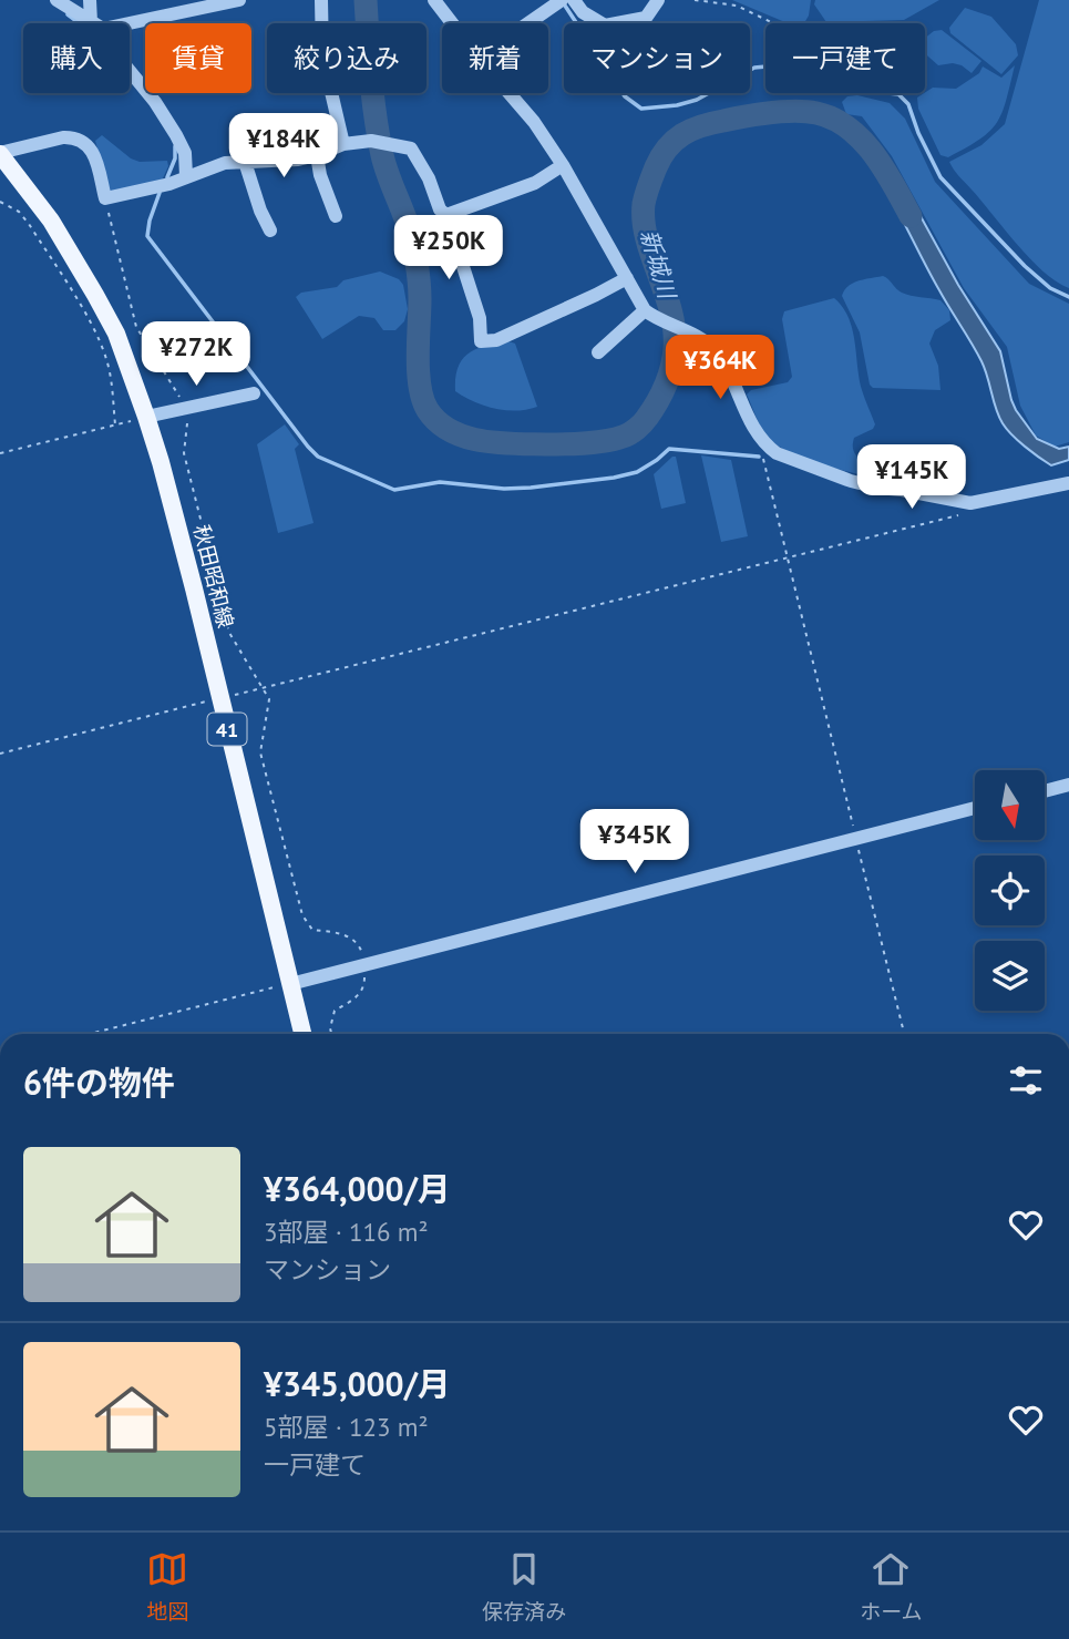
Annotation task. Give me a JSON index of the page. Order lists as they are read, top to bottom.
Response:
{
  "streets": {
    "main road": ["秋田昭和線", "41"]
  },
  "water": ["新城川"],
  "north": "bottom",
  "page": {
    "chip": [
      "購入",
      "賃貸",
      "絞り込み",
      "新着",
      "マンション",
      "一戸建て"
    ],
    "price": [
      "¥184K",
      "¥250K",
      "¥272K",
      "¥364K",
      "¥145K",
      "¥345K"
    ],
    "heading": "6件の物件",
    "list": [
      {
        "name": "¥364,000/月",
        "note": "3部屋 · 116 m² · マンション"
      },
      {
        "name": "¥345,000/月",
        "note": "5部屋 · 123 m² · 一戸建て"
      }
    ],
    "tabs": ["地図", "保存済み", "ホーム"]
  }
}
